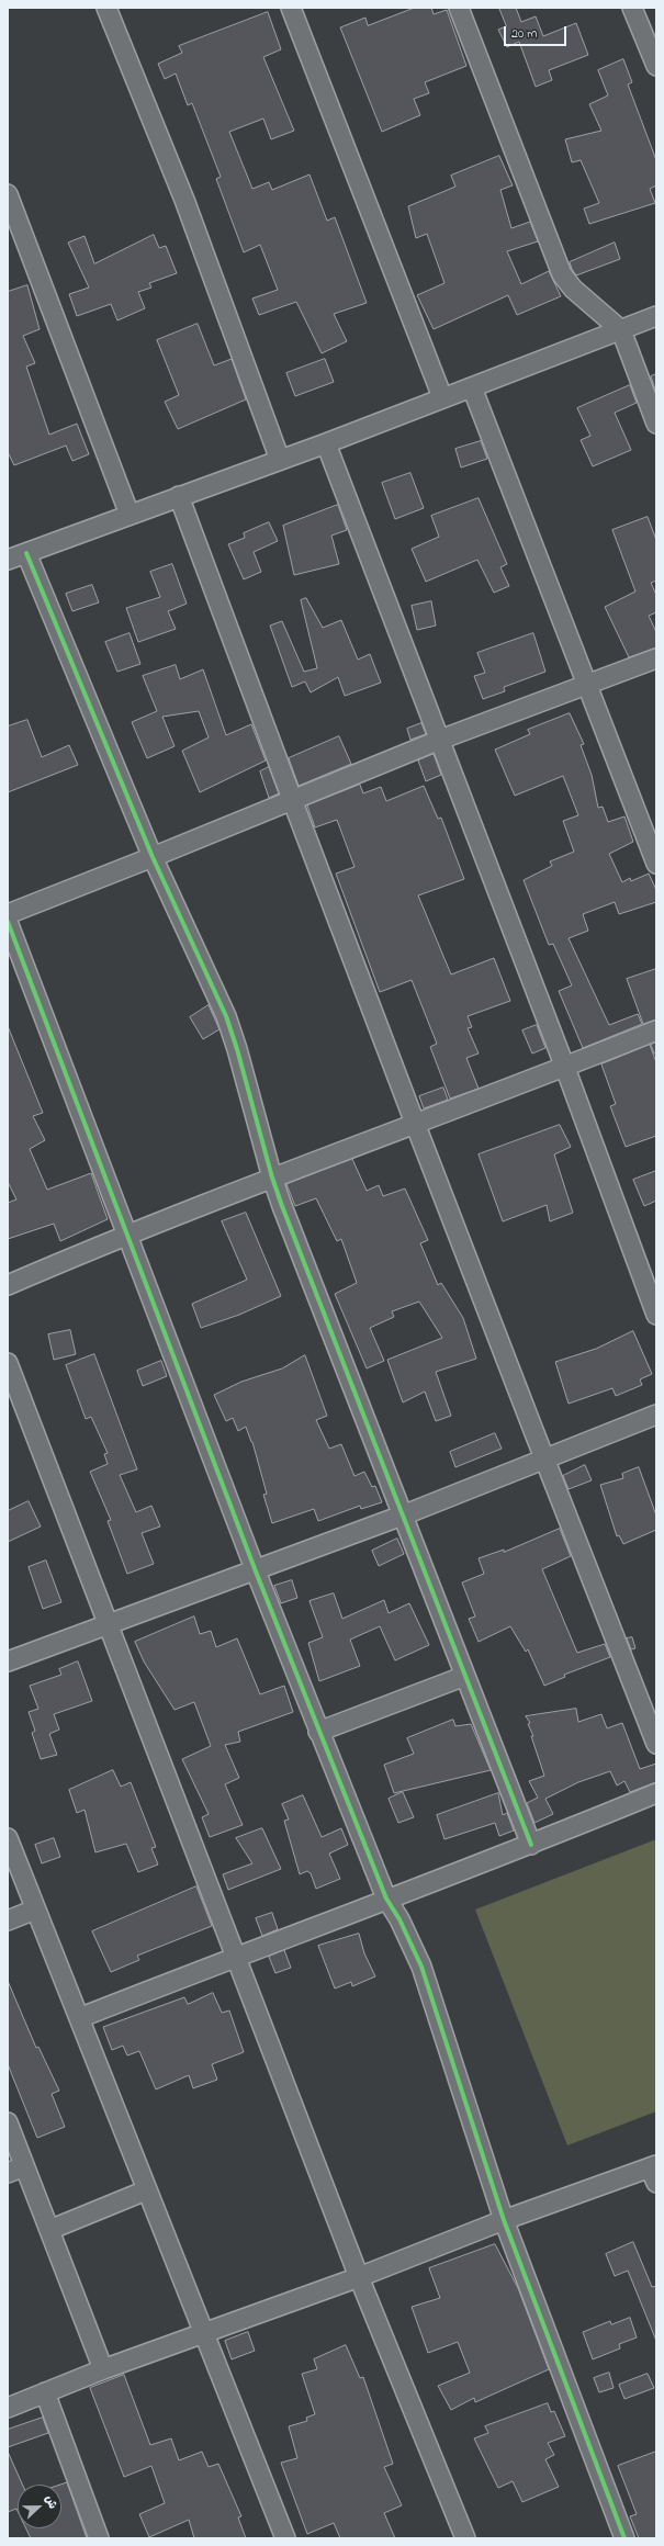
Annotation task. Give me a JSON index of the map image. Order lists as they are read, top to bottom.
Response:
{
  "scale_bar": "20 m",
  "north": "right"
}
